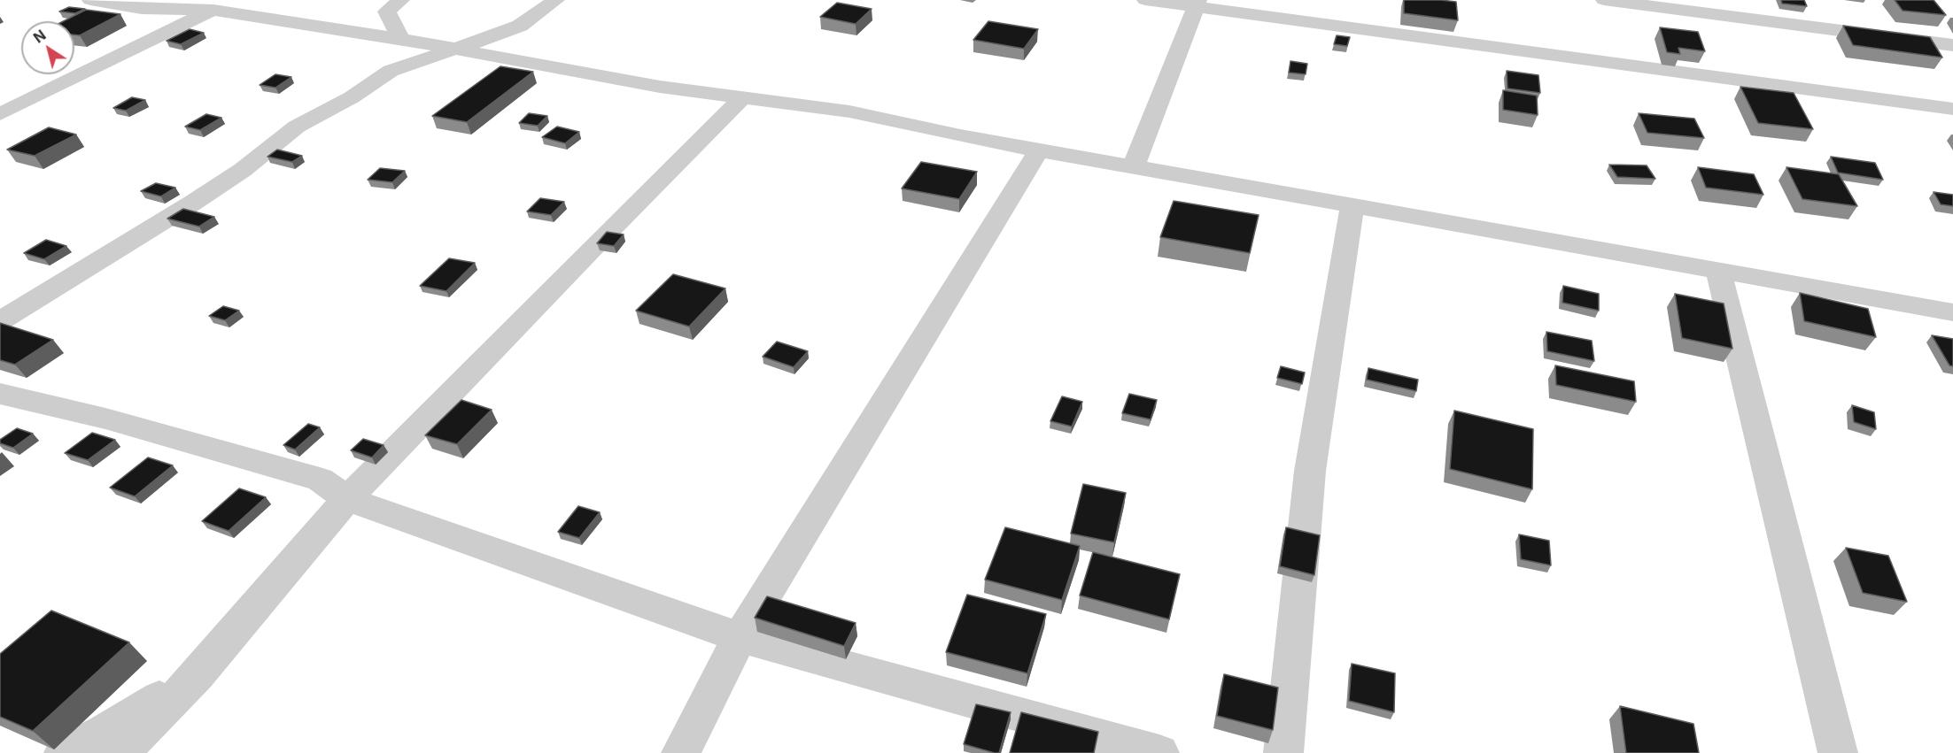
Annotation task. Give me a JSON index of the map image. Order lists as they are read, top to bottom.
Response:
{
  "north": "top left"
}
